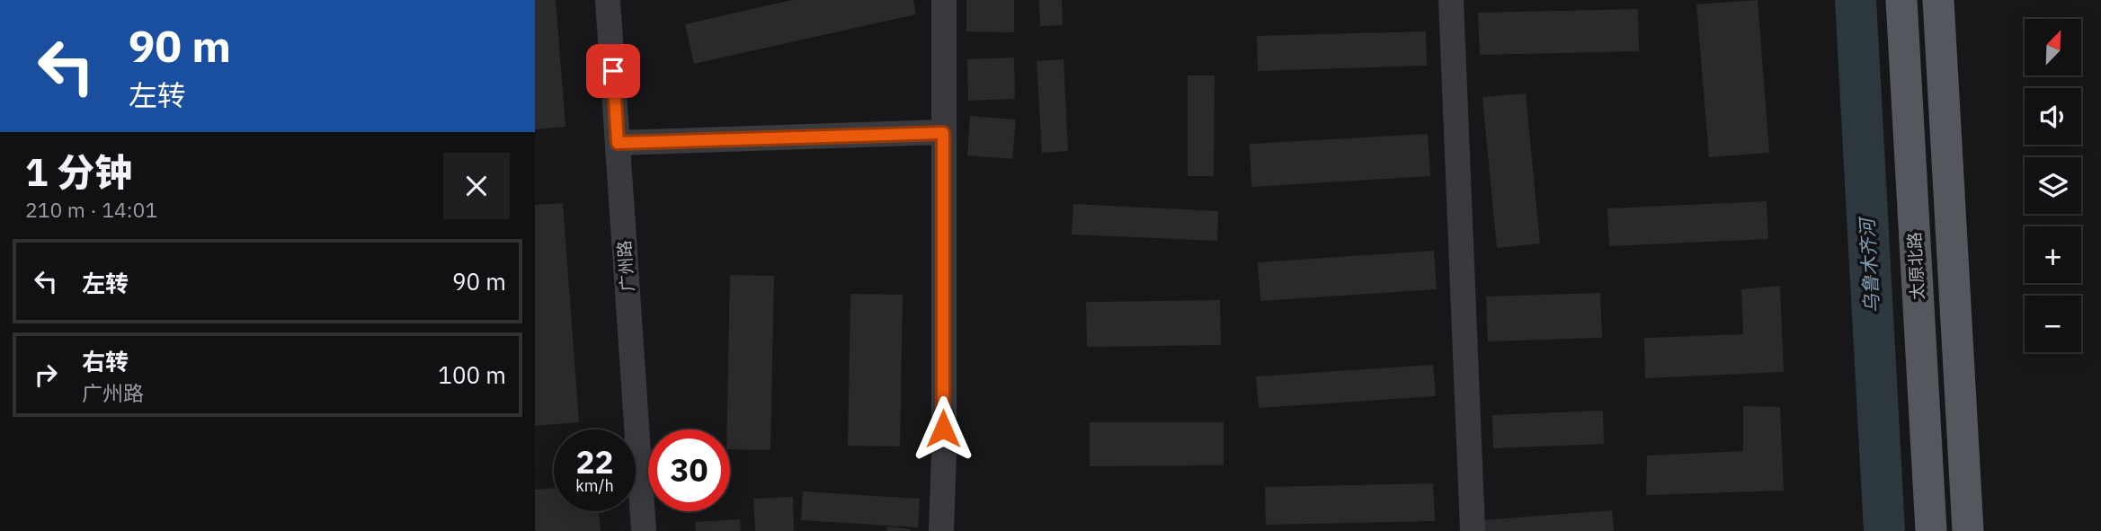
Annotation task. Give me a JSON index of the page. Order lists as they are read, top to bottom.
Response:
{
  "streets": {
    "main road": ["太原北路"],
    "street": ["广州路"]
  },
  "water": ["乌鲁木齐河"],
  "north": "top right",
  "page": {
    "turn": ["90 m", "左转"],
    "map_buttons": ["+", "−"],
    "heading": ["1 分钟", "210 m · 14:01"],
    "list": [
      {
        "name": "左转",
        "value": "90 m"
      },
      {
        "name": "右转",
        "note": "广州路",
        "value": "100 m"
      }
    ],
    "speed": "22 km/h",
    "limit": "30"
  }
}
